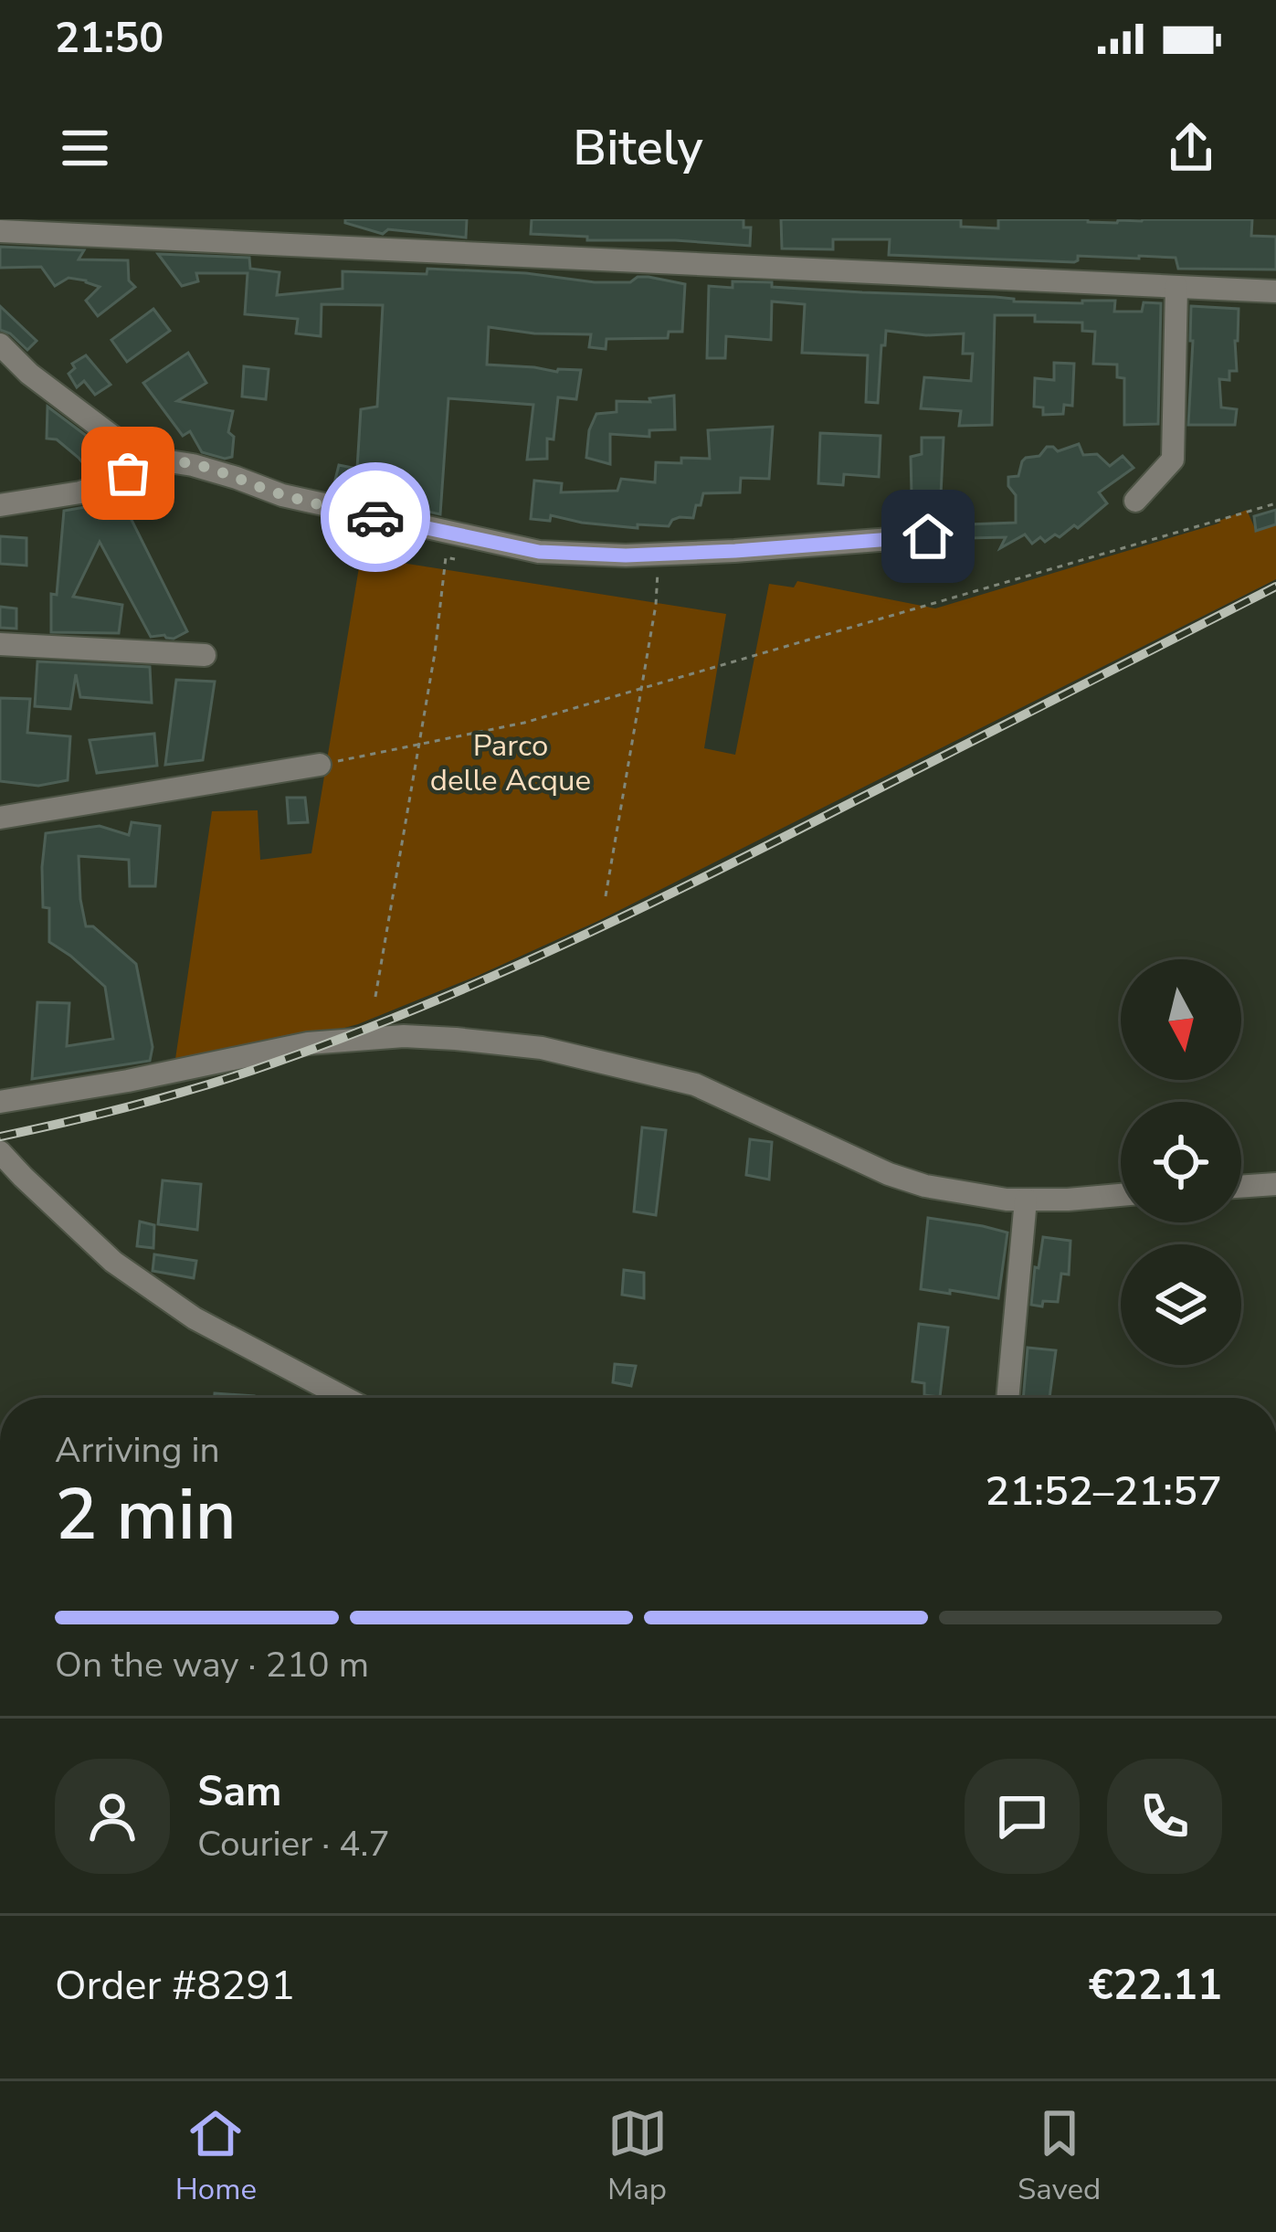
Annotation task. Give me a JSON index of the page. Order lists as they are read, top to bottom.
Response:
{
  "parks": ["Parco delle Acque"],
  "north": "bottom",
  "page": {
    "status": "21:50",
    "header": "Bitely",
    "heading": ["2 min", "Arriving in", "21:52–21:57"],
    "panel": [
      "Sam",
      "Courier · 4.7",
      "Order #8291",
      "€22.11"
    ],
    "bar": "On the way · 210 m",
    "tabs": ["Home", "Map", "Saved"]
  }
}
